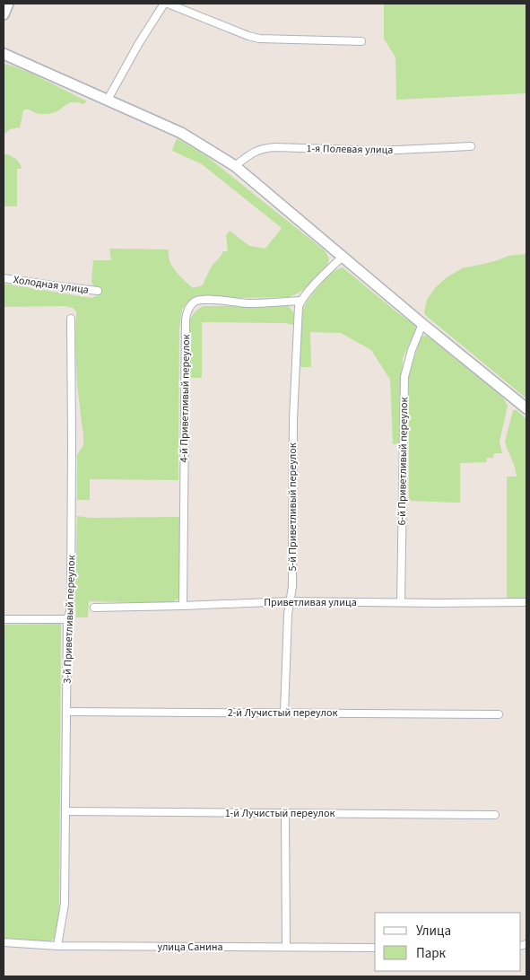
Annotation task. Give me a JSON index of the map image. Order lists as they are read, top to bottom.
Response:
{
  "streets": {
    "street": [
      "1-я Полевая улица",
      "Холодная улица",
      "4-й Приветливый переулок",
      "6-й Приветливый переулок",
      "5-й Приветливый переулок",
      "Приветливая улица",
      "3-й Приветливый переулок",
      "2-й Лучистый переулок",
      "1-й Лучистый переулок",
      "улица Санина"
    ]
  },
  "crossings": [
    ["4-й Приветливый переулок", "5-й Приветливый переулок"],
    ["4-й Приветливый переулок", "Приветливая улица"],
    ["6-й Приветливый переулок", "Приветливая улица"],
    ["5-й Приветливый переулок", "Приветливая улица"],
    ["5-й Приветливый переулок", "2-й Лучистый переулок"],
    ["3-й Приветливый переулок", "2-й Лучистый переулок"],
    ["3-й Приветливый переулок", "1-й Лучистый переулок"],
    ["3-й Приветливый переулок", "улица Санина"]
  ],
  "legend": ["Улица", "Парк"]
}
